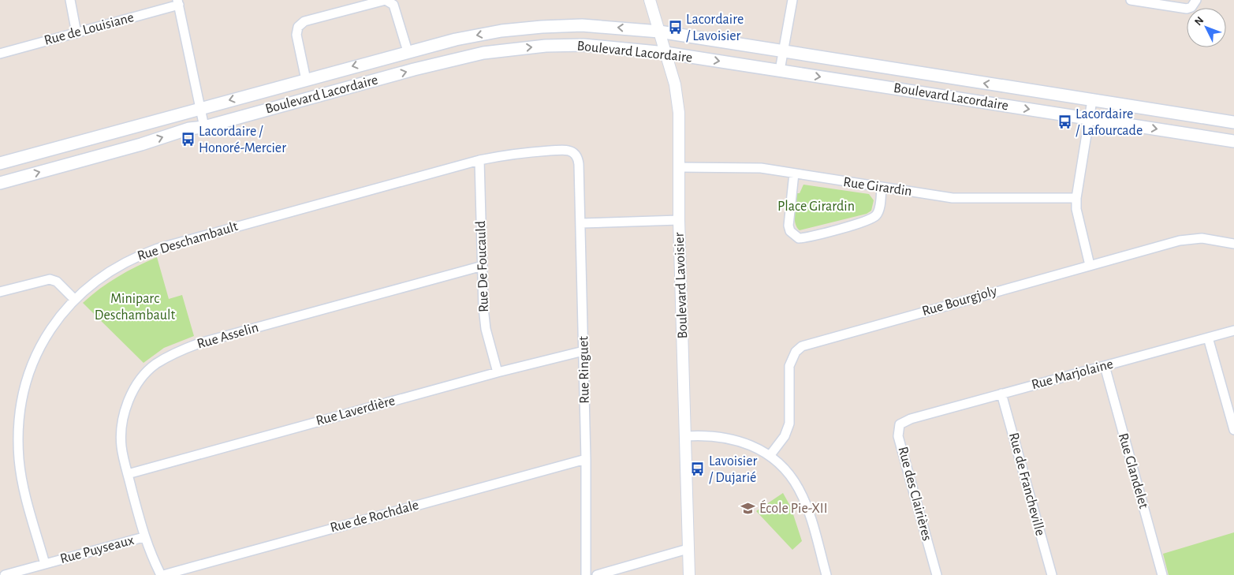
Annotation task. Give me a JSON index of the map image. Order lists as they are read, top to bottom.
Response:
{
  "streets": {
    "main road": ["Boulevard Lacordaire"],
    "street": [
      "Rue de Louisiane",
      "Rue Girardin",
      "Rue Deschambault",
      "Rue De Foucauld",
      "Boulevard Lavoisier",
      "Rue Bourgjoly",
      "Rue Asselin",
      "Rue Ringuet",
      "Rue Marjolaine",
      "Rue Laverdière",
      "Rue Glandelet",
      "Rue de Francheville",
      "Rue des Clairières",
      "Rue de Rochdale",
      "Rue Puyseaux"
    ]
  },
  "crossings": [
    ["Boulevard Lacordaire", "Boulevard Lavoisier"],
    ["Rue Girardin", "Boulevard Lavoisier"],
    ["Rue Deschambault", "Rue De Foucauld"],
    ["Rue Deschambault", "Rue Ringuet"],
    ["Rue Deschambault", "Rue Puyseaux"],
    ["Rue De Foucauld", "Rue Asselin"],
    ["Rue De Foucauld", "Rue Laverdière"],
    ["Rue Asselin", "Rue Laverdière"],
    ["Rue Asselin", "Rue de Rochdale"],
    ["Rue Asselin", "Rue Puyseaux"],
    ["Rue Ringuet", "Rue Laverdière"],
    ["Rue Ringuet", "Rue de Rochdale"],
    ["Rue Marjolaine", "Rue Glandelet"],
    ["Rue Marjolaine", "Rue de Francheville"],
    ["Rue Marjolaine", "Rue des Clairières"]
  ],
  "parks": ["Place Girardin", "Miniparc Deschambault"],
  "places": {
    "bus stop": [
      "Lacordaire / Lavoisier",
      "Lacordaire / Lafourcade",
      "Lacordaire / Honoré-Mercier",
      "Lavoisier / Dujarié"
    ],
    "school or university": ["École Pie-XII"]
  },
  "north": "top left"
}
